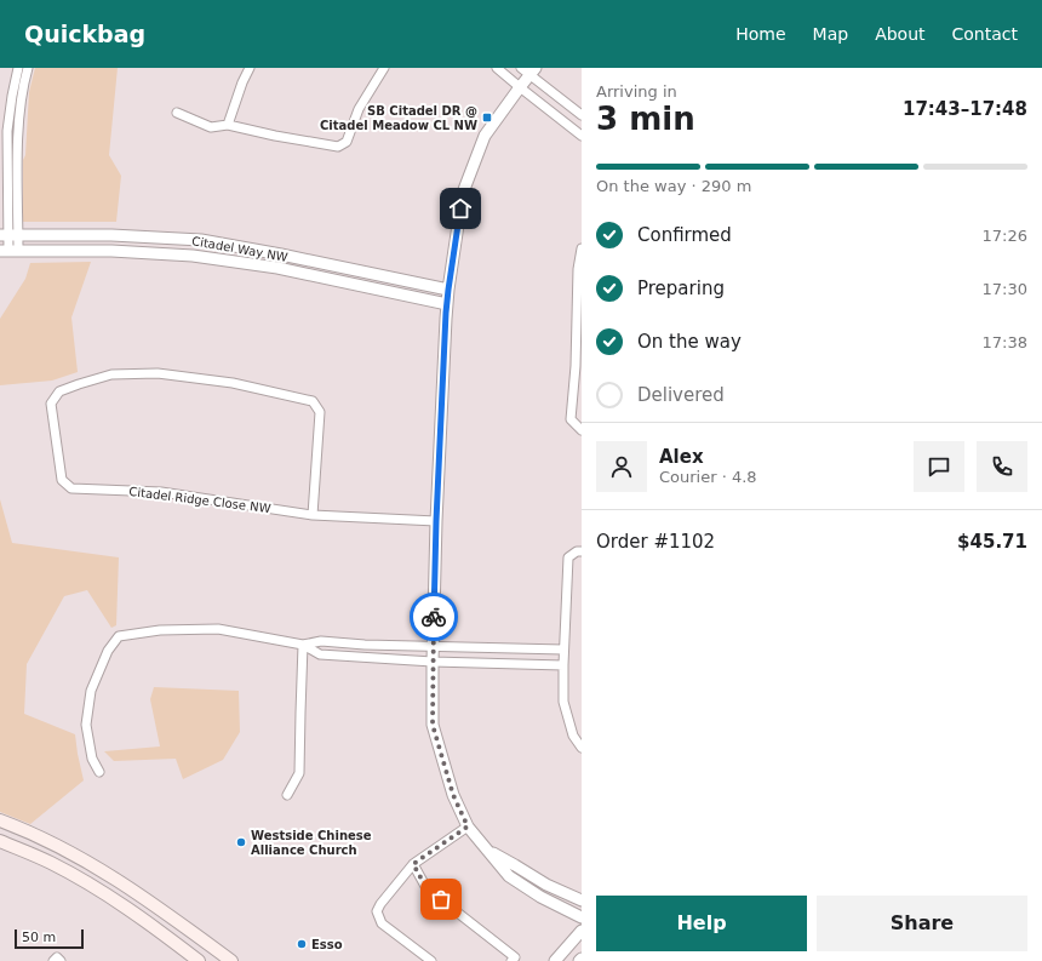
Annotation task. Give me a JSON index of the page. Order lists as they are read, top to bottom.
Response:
{
  "streets": {
    "street": ["Citadel Way NW", "Citadel Ridge Close NW"]
  },
  "places": {
    "transit": ["SB Citadel DR @ Citadel Meadow CL NW"],
    "other": ["Westside Chinese Alliance Church", "Esso"]
  },
  "scale_bar": "50 m",
  "page": {
    "header": "Quickbag",
    "nav": [
      "Home",
      "Map",
      "About",
      "Contact"
    ],
    "heading": ["3 min", "Arriving in", "17:43–17:48"],
    "panel": [
      "Alex",
      "Courier · 4.8",
      "Order #1102",
      "$45.71"
    ],
    "bar": "On the way · 290 m",
    "list": [
      ["Confirmed", "17:26"],
      ["Preparing", "17:30"],
      ["On the way", "17:38"],
      "Delivered"
    ],
    "buttons": ["Help", "Share"],
    "scale": "50 m"
  }
}
